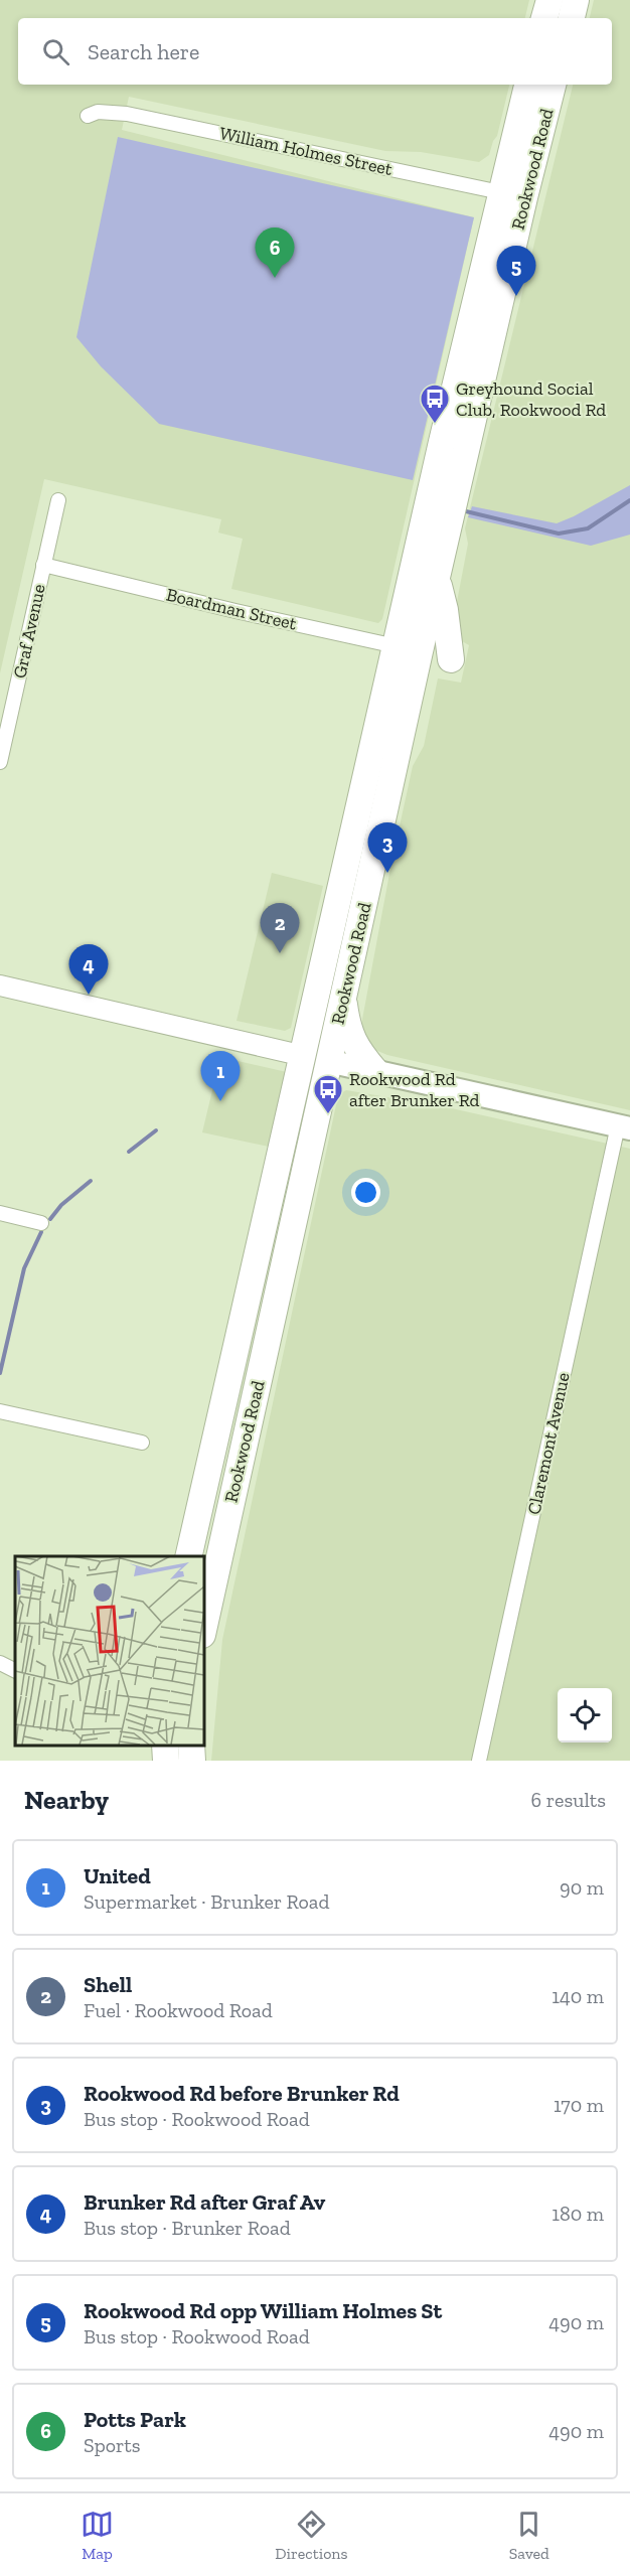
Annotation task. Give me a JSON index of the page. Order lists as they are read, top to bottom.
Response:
{
  "streets": {
    "highway": ["Rookwood Road"],
    "street": [
      "William Holmes Street",
      "Boardman Street",
      "Graf Avenue",
      "Claremont Avenue"
    ]
  },
  "crossings": [
    ["William Holmes Street", "Rookwood Road"],
    ["Rookwood Road", "Boardman Street"],
    ["Boardman Street", "Graf Avenue"]
  ],
  "places": {
    "bus stop": ["Greyhound Social Club, Rookwood Rd", "Rookwood Rd after Brunker Rd"]
  },
  "page": {
    "search": "Search here",
    "pins": [
      "6",
      "5",
      "3",
      "2",
      "4",
      "1"
    ],
    "heading": ["Nearby", "6 results"],
    "list": [
      {
        "mark": "1",
        "name": "United",
        "note": "Supermarket · Brunker Road",
        "value": "90 m"
      },
      {
        "mark": "2",
        "name": "Shell",
        "note": "Fuel · Rookwood Road",
        "value": "140 m"
      },
      {
        "mark": "3",
        "name": "Rookwood Rd before Brunker Rd",
        "note": "Bus stop · Rookwood Road",
        "value": "170 m"
      },
      {
        "mark": "4",
        "name": "Brunker Rd after Graf Av",
        "note": "Bus stop · Brunker Road",
        "value": "180 m"
      },
      {
        "mark": "5",
        "name": "Rookwood Rd opp William Holmes St",
        "note": "Bus stop · Rookwood Road",
        "value": "490 m"
      },
      {
        "mark": "6",
        "name": "Potts Park",
        "note": "Sports",
        "value": "490 m"
      }
    ],
    "nav": ["Map", "Directions", "Saved"]
  }
}
